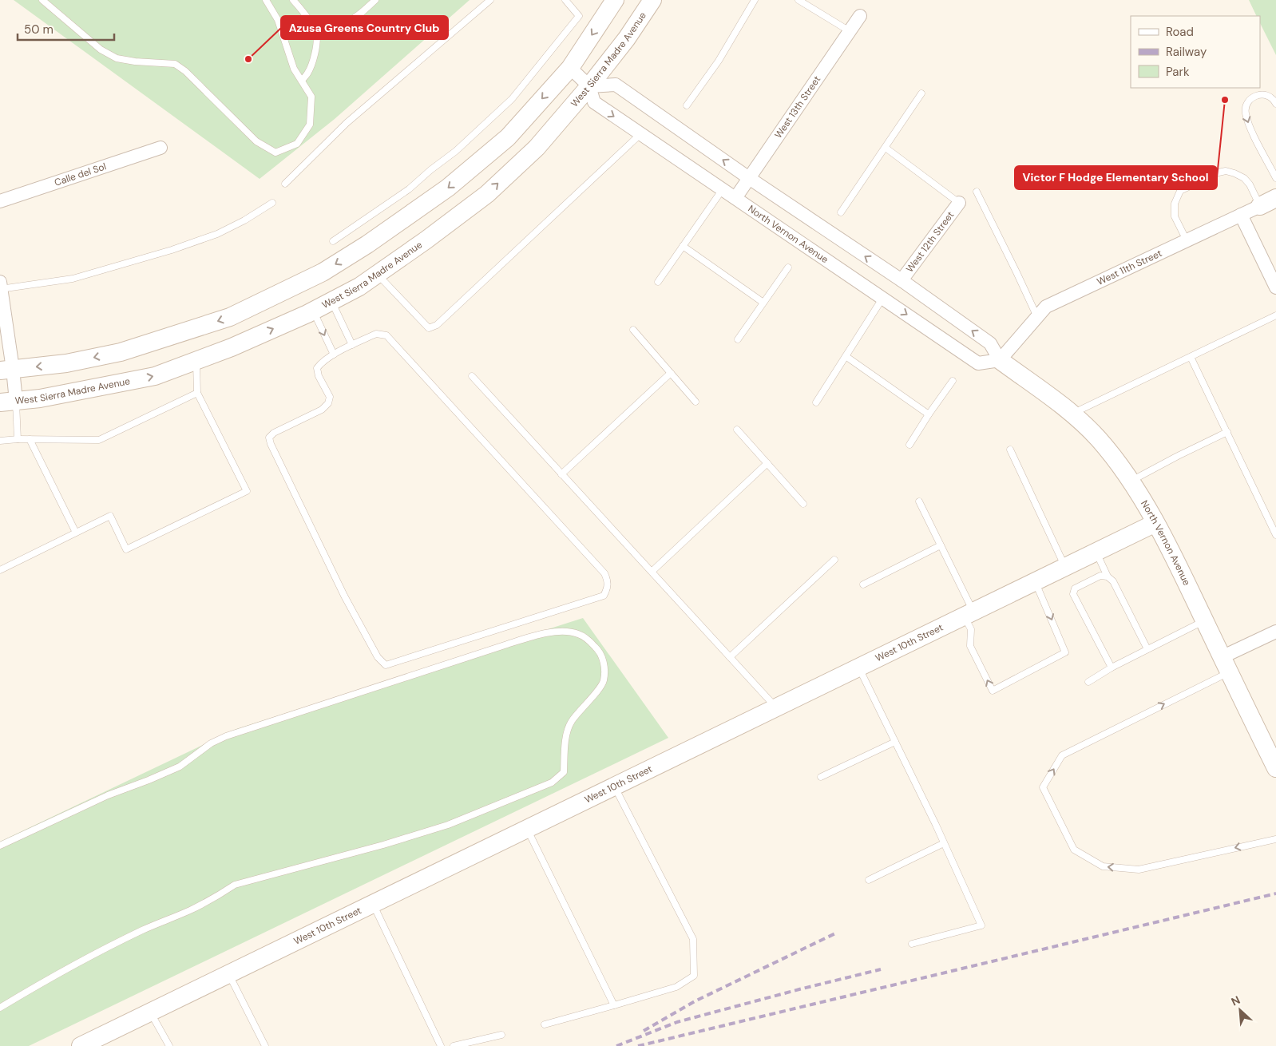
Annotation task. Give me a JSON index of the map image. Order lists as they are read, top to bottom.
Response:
{
  "streets": {
    "street": [
      "West Sierra Madre Avenue",
      "West 13th Street",
      "Calle del Sol",
      "North Vernon Avenue",
      "West 12th Street",
      "West 11th Street",
      "West 10th Street"
    ]
  },
  "crossings": [
    ["West Sierra Madre Avenue", "North Vernon Avenue"],
    ["West 13th Street", "North Vernon Avenue"],
    ["North Vernon Avenue", "West 12th Street"],
    ["North Vernon Avenue", "West 11th Street"],
    ["North Vernon Avenue", "West 10th Street"]
  ],
  "places": ["Azusa Greens Country Club", "Victor F Hodge Elementary School"],
  "legend": ["Road", "Railway", "Park"],
  "scale_bar": "50 m",
  "north": "top left"
}
